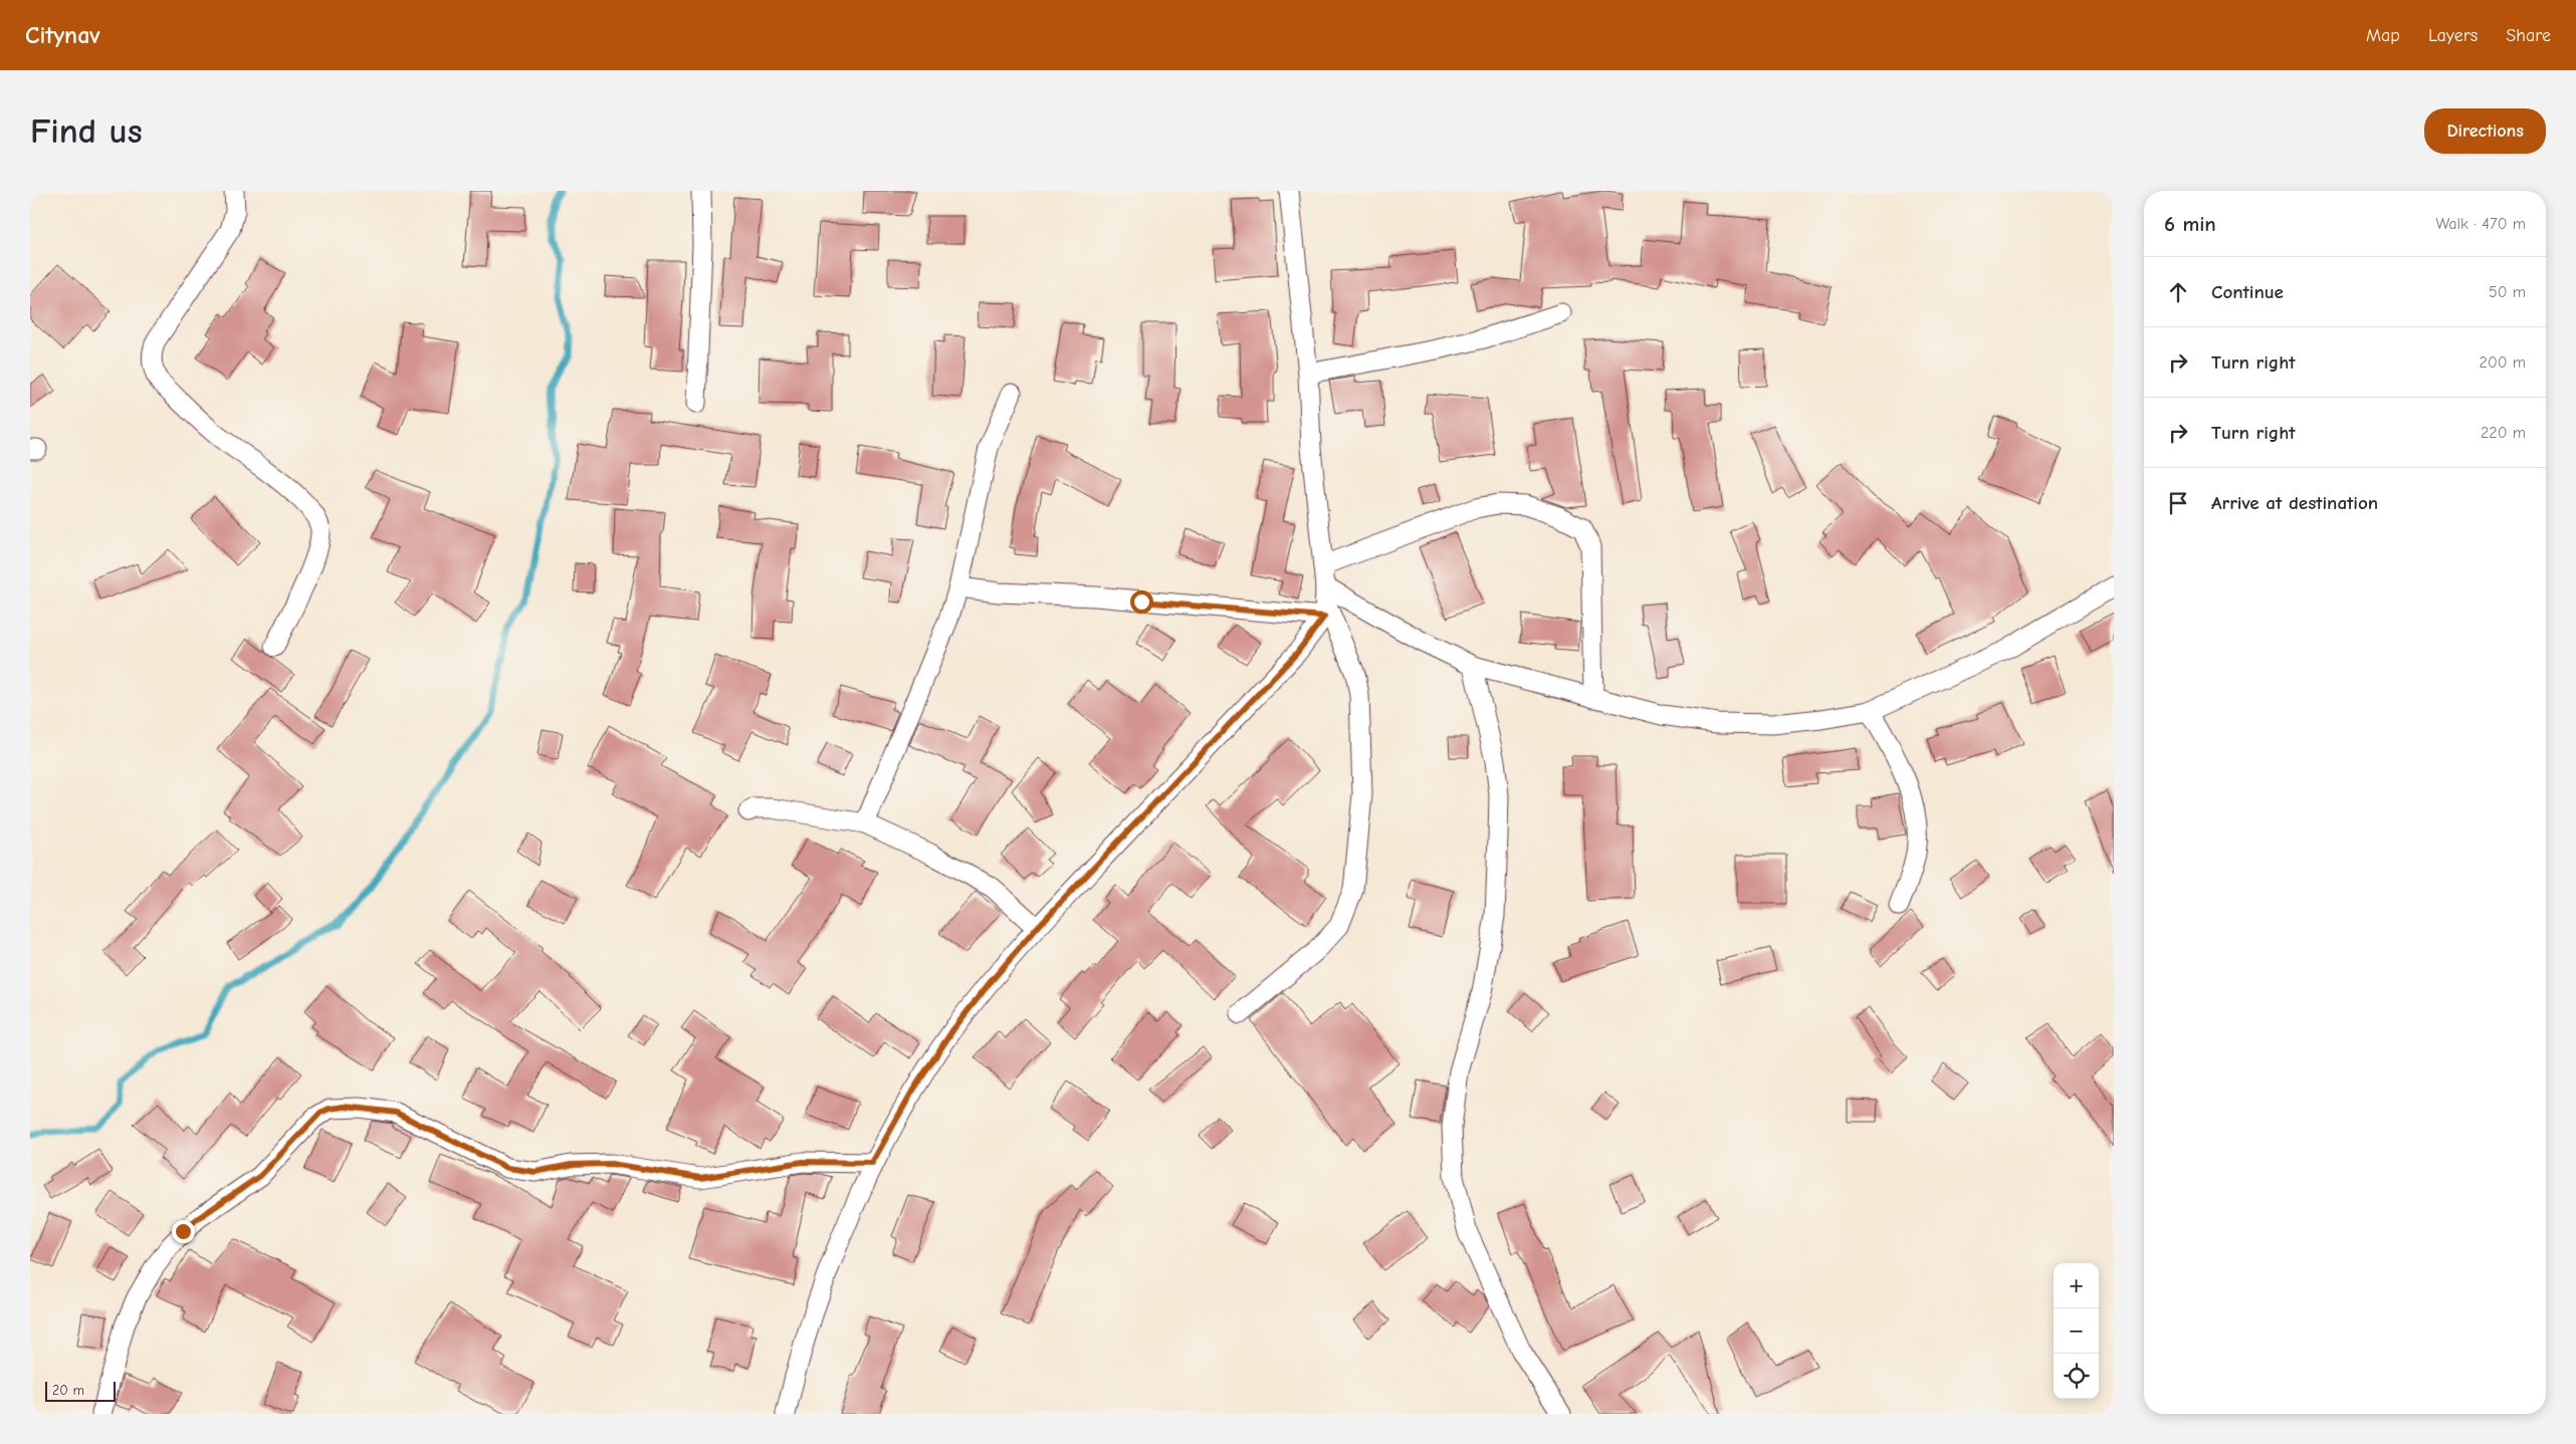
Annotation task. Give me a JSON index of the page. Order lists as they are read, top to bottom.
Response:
{
  "scale_bar": "20 m",
  "page": {
    "header": "Citynav",
    "nav": ["Map", "Layers", "Share"],
    "buttons": "Directions",
    "title": "Find us",
    "heading": ["6 min", "Walk · 470 m"],
    "list": [
      ["Continue", "50 m"],
      ["Turn right", "200 m"],
      ["Turn right", "220 m"],
      "Arrive at destination"
    ],
    "map_buttons": ["+", "−"],
    "scale": "20 m"
  }
}
